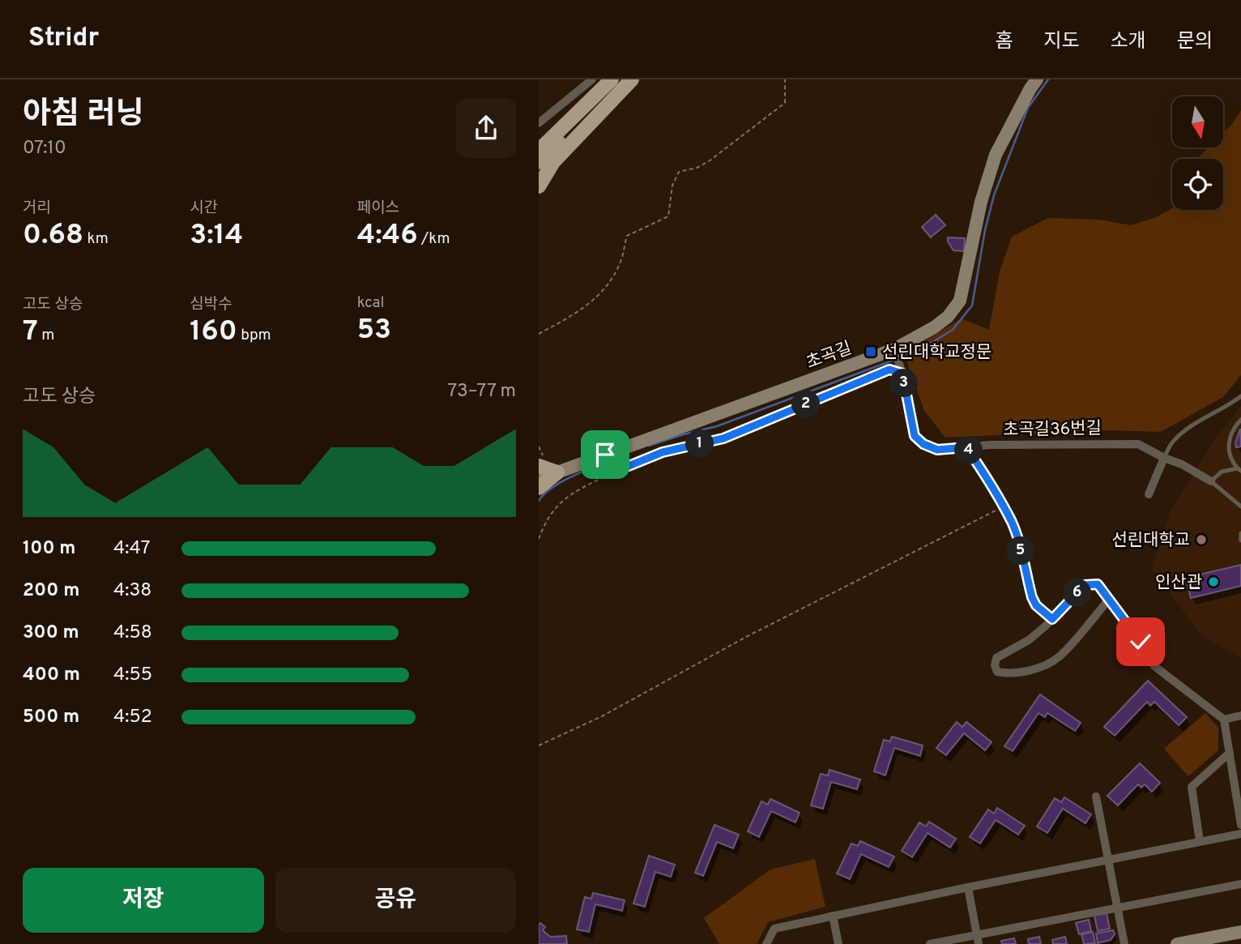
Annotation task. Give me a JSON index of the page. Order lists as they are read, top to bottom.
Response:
{
  "streets": {
    "street": ["초곡길", "초곡길36번길"]
  },
  "crossings": [
    ["초곡길", "초곡길36번길"]
  ],
  "places": {
    "transit": ["선린대학교정문"],
    "other": ["선린대학교", "인산관"]
  },
  "north": "bottom",
  "page": {
    "header": "Stridr",
    "nav": [
      "홈",
      "지도",
      "소개",
      "문의"
    ],
    "heading": ["아침 러닝", "07:10"],
    "stats": [
      ["거리", "0.68 km"],
      ["시간", "3:14"],
      ["페이스", "4:46 /km"],
      ["고도 상승", "7 m"],
      ["심박수", "160 bpm"],
      ["kcal", "53"]
    ],
    "chart": ["고도 상승", "73–77 m"],
    "pins": [
      "3",
      "2",
      "1",
      "4",
      "5",
      "6"
    ],
    "list": [
      {
        "name": "100 m",
        "note": "4:47"
      },
      {
        "name": "200 m",
        "note": "4:38"
      },
      {
        "name": "300 m",
        "note": "4:58"
      },
      {
        "name": "400 m",
        "note": "4:55"
      },
      {
        "name": "500 m",
        "note": "4:52"
      }
    ],
    "buttons": ["저장", "공유"]
  }
}
